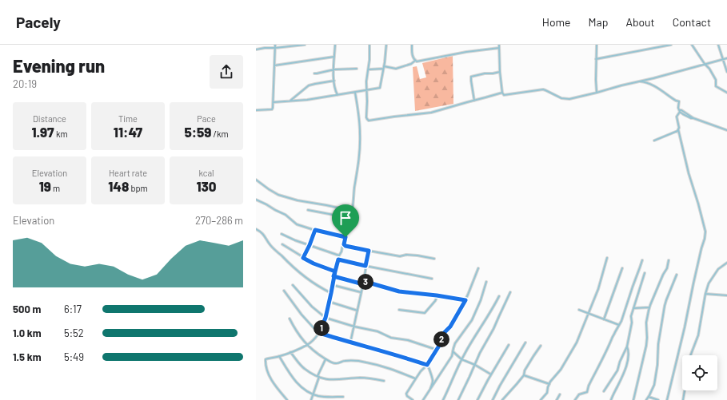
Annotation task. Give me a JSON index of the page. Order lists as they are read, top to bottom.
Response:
{
  "page": {
    "header": "Pacely",
    "nav": [
      "Home",
      "Map",
      "About",
      "Contact"
    ],
    "heading": ["Evening run", "20:19"],
    "stats": [
      ["Distance", "1.97 km"],
      ["Time", "11:47"],
      ["Pace", "5:59 /km"],
      ["Elevation", "19 m"],
      ["Heart rate", "148 bpm"],
      ["kcal", "130"]
    ],
    "chart": ["Elevation", "270–286 m"],
    "pins": ["3", "1", "2"],
    "list": [
      {
        "name": "500 m",
        "note": "6:17"
      },
      {
        "name": "1.0 km",
        "note": "5:52"
      },
      {
        "name": "1.5 km",
        "note": "5:49"
      }
    ]
  }
}
